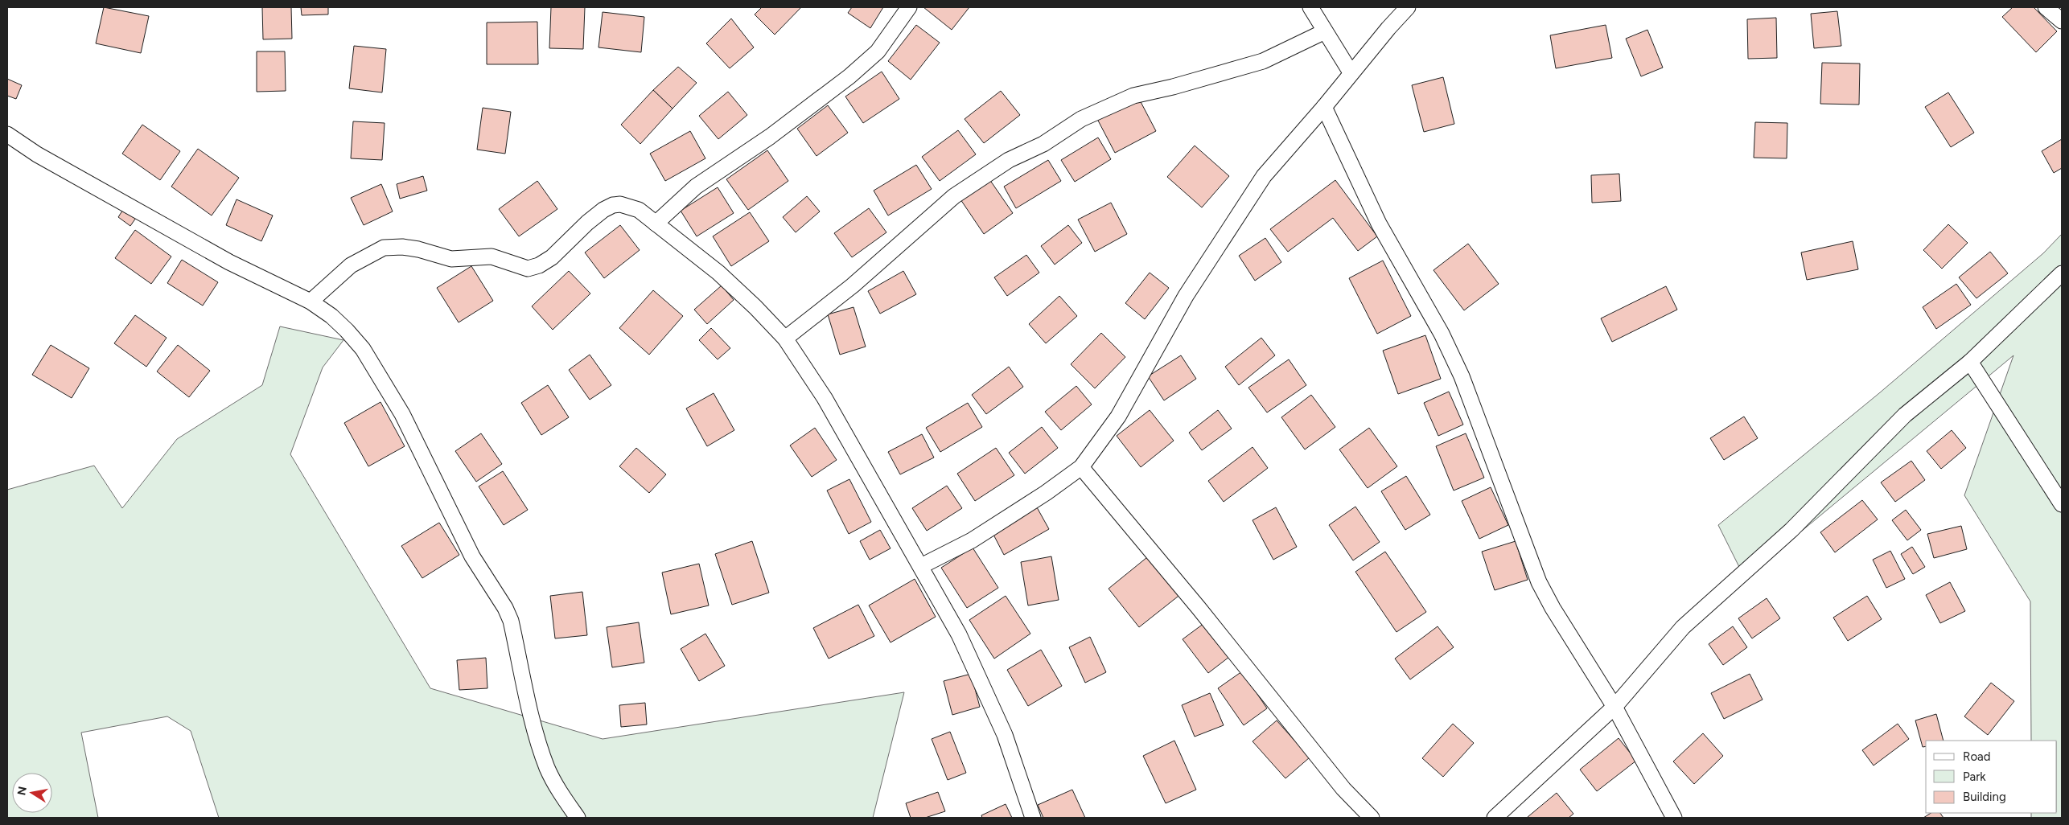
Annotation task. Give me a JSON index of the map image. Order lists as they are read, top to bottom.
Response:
{
  "legend": ["Road", "Park", "Building"],
  "north": "left"
}
